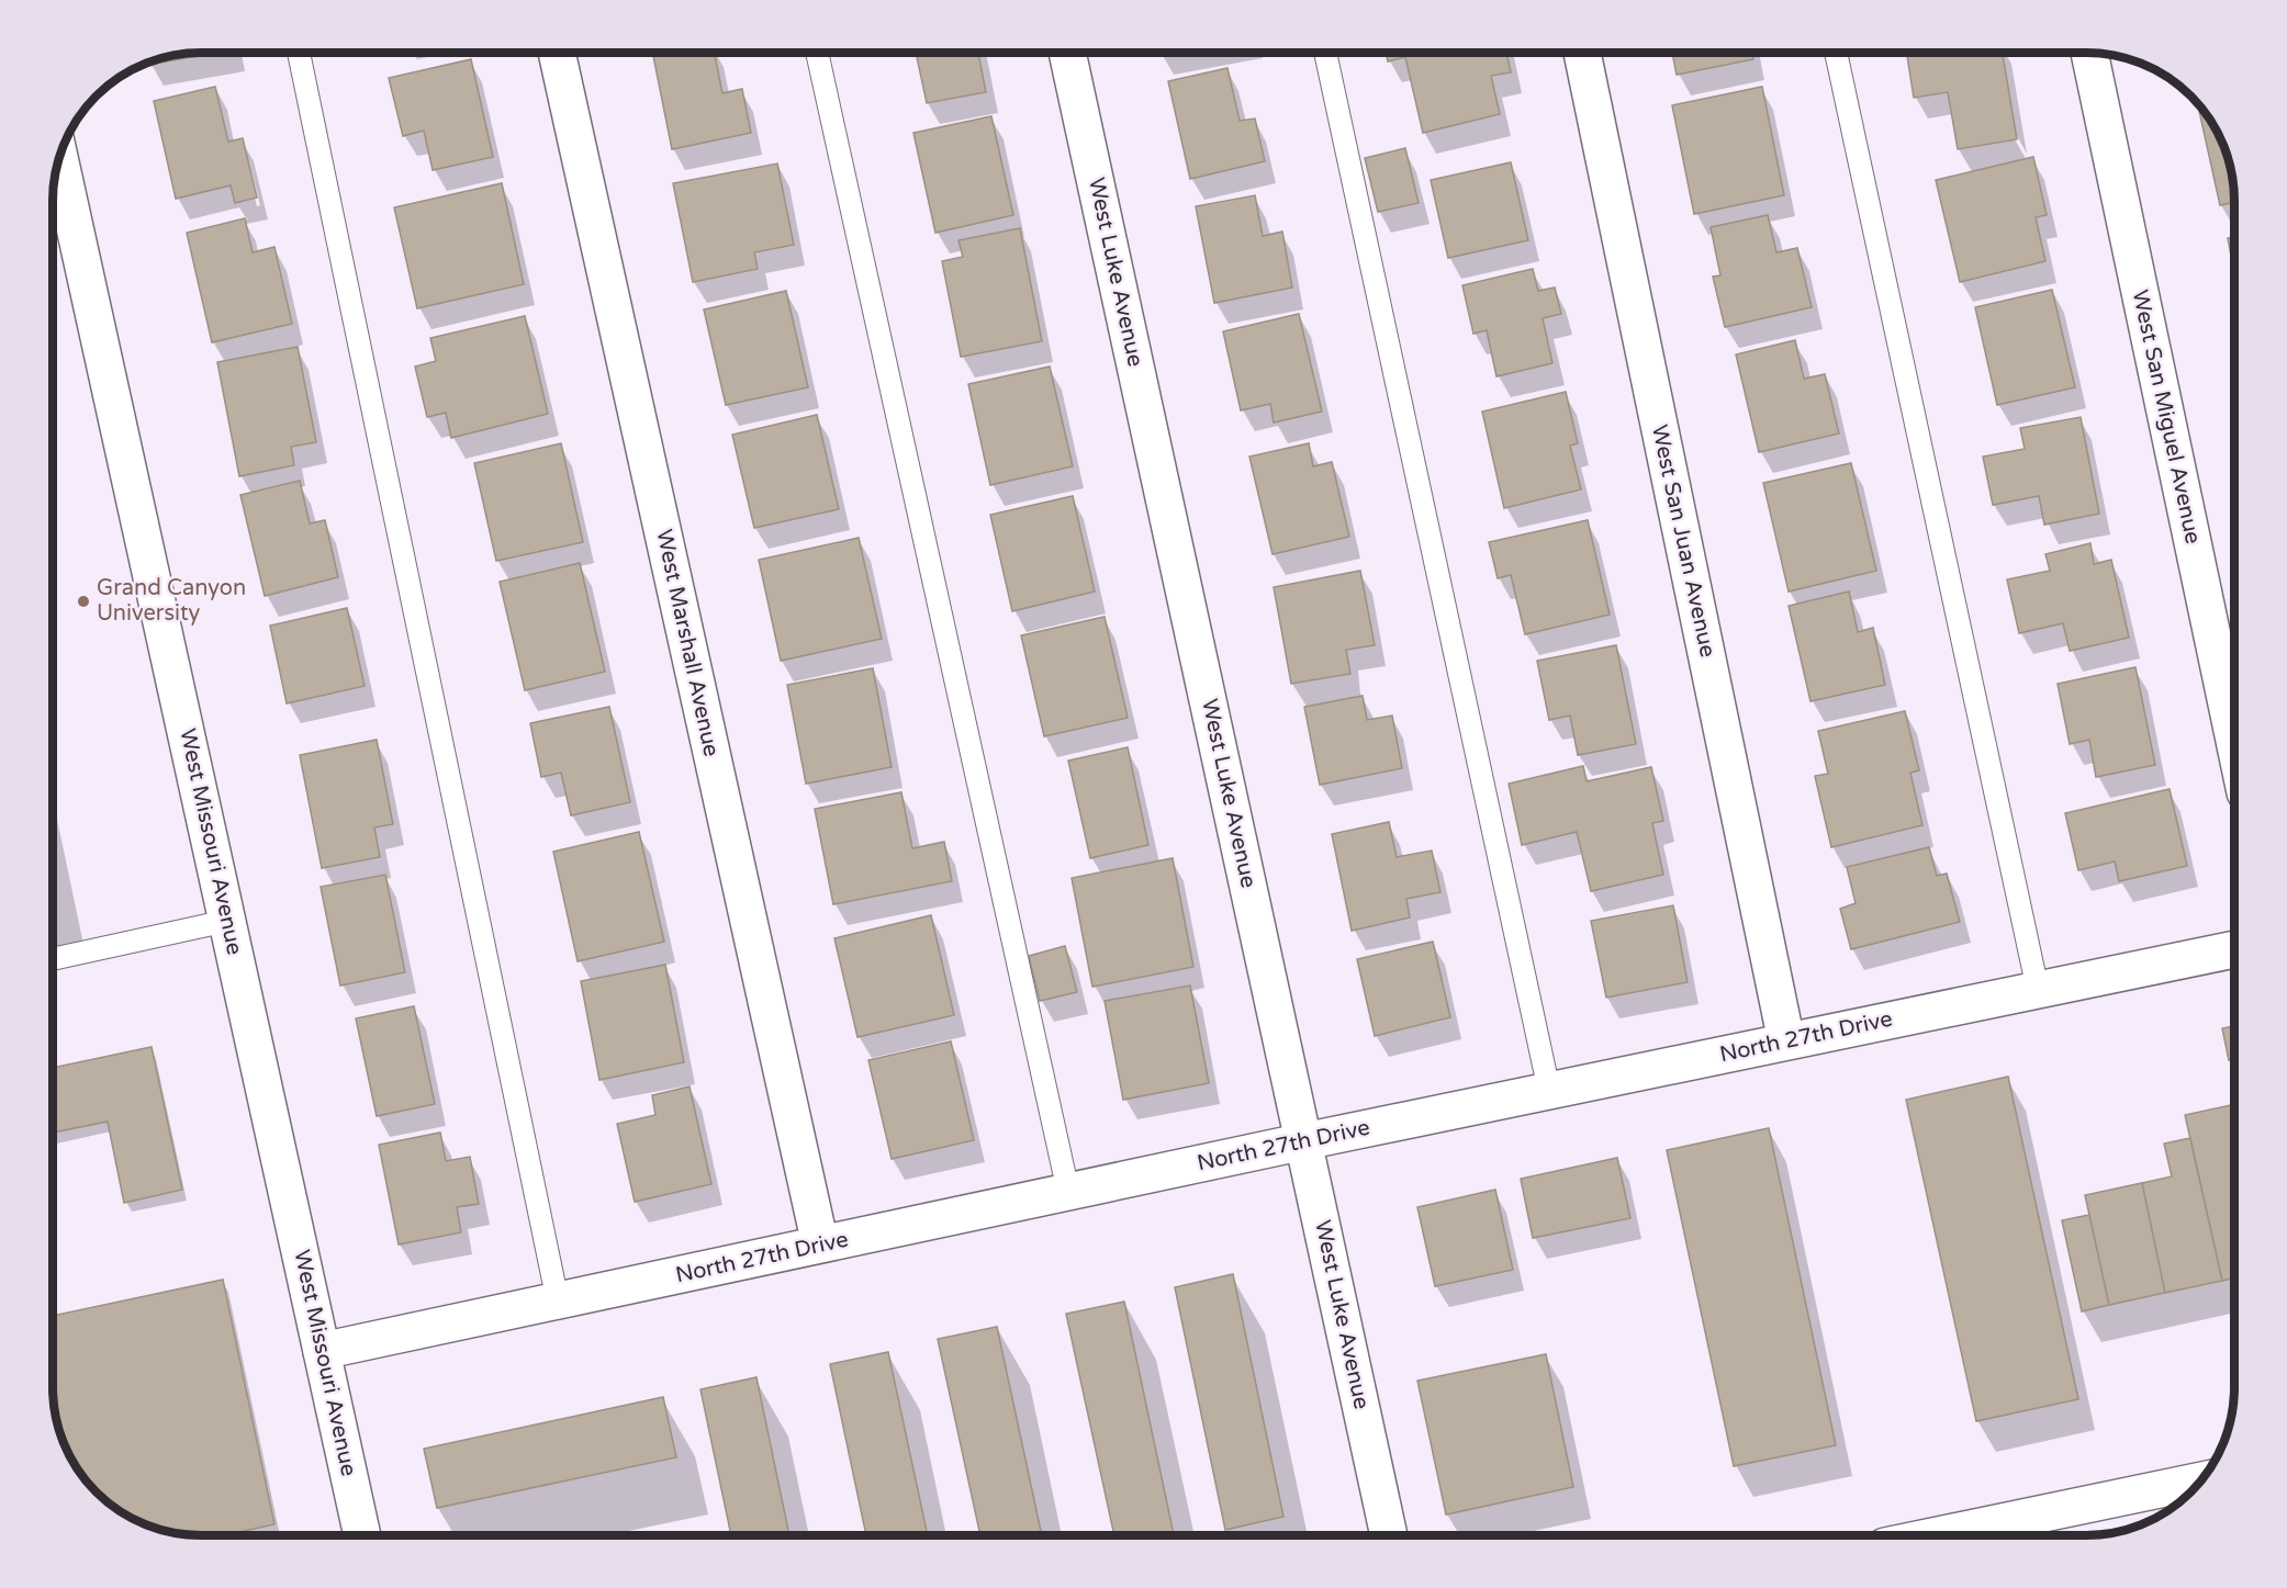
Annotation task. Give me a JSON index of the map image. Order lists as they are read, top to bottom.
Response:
{
  "streets": {
    "street": [
      "West Luke Avenue",
      "West San Miguel Avenue",
      "West San Juan Avenue",
      "West Marshall Avenue",
      "West Missouri Avenue",
      "North 27th Drive"
    ]
  },
  "crossings": [
    ["West Luke Avenue", "North 27th Drive"],
    ["West San Juan Avenue", "North 27th Drive"],
    ["West Marshall Avenue", "North 27th Drive"],
    ["West Missouri Avenue", "North 27th Drive"]
  ],
  "places": ["Grand Canyon University"]
}
